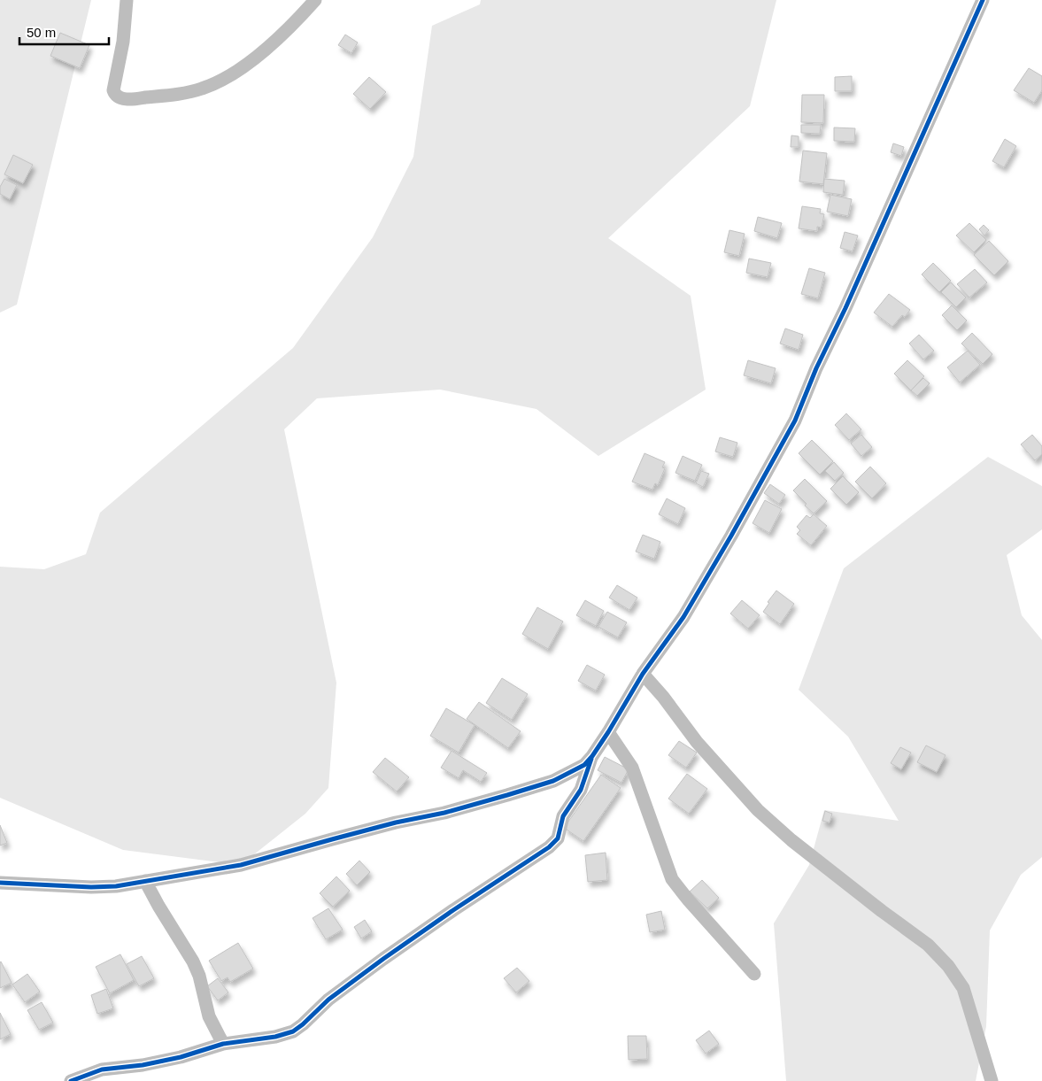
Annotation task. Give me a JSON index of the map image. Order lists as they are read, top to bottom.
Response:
{
  "scale_bar": "50 m"
}
